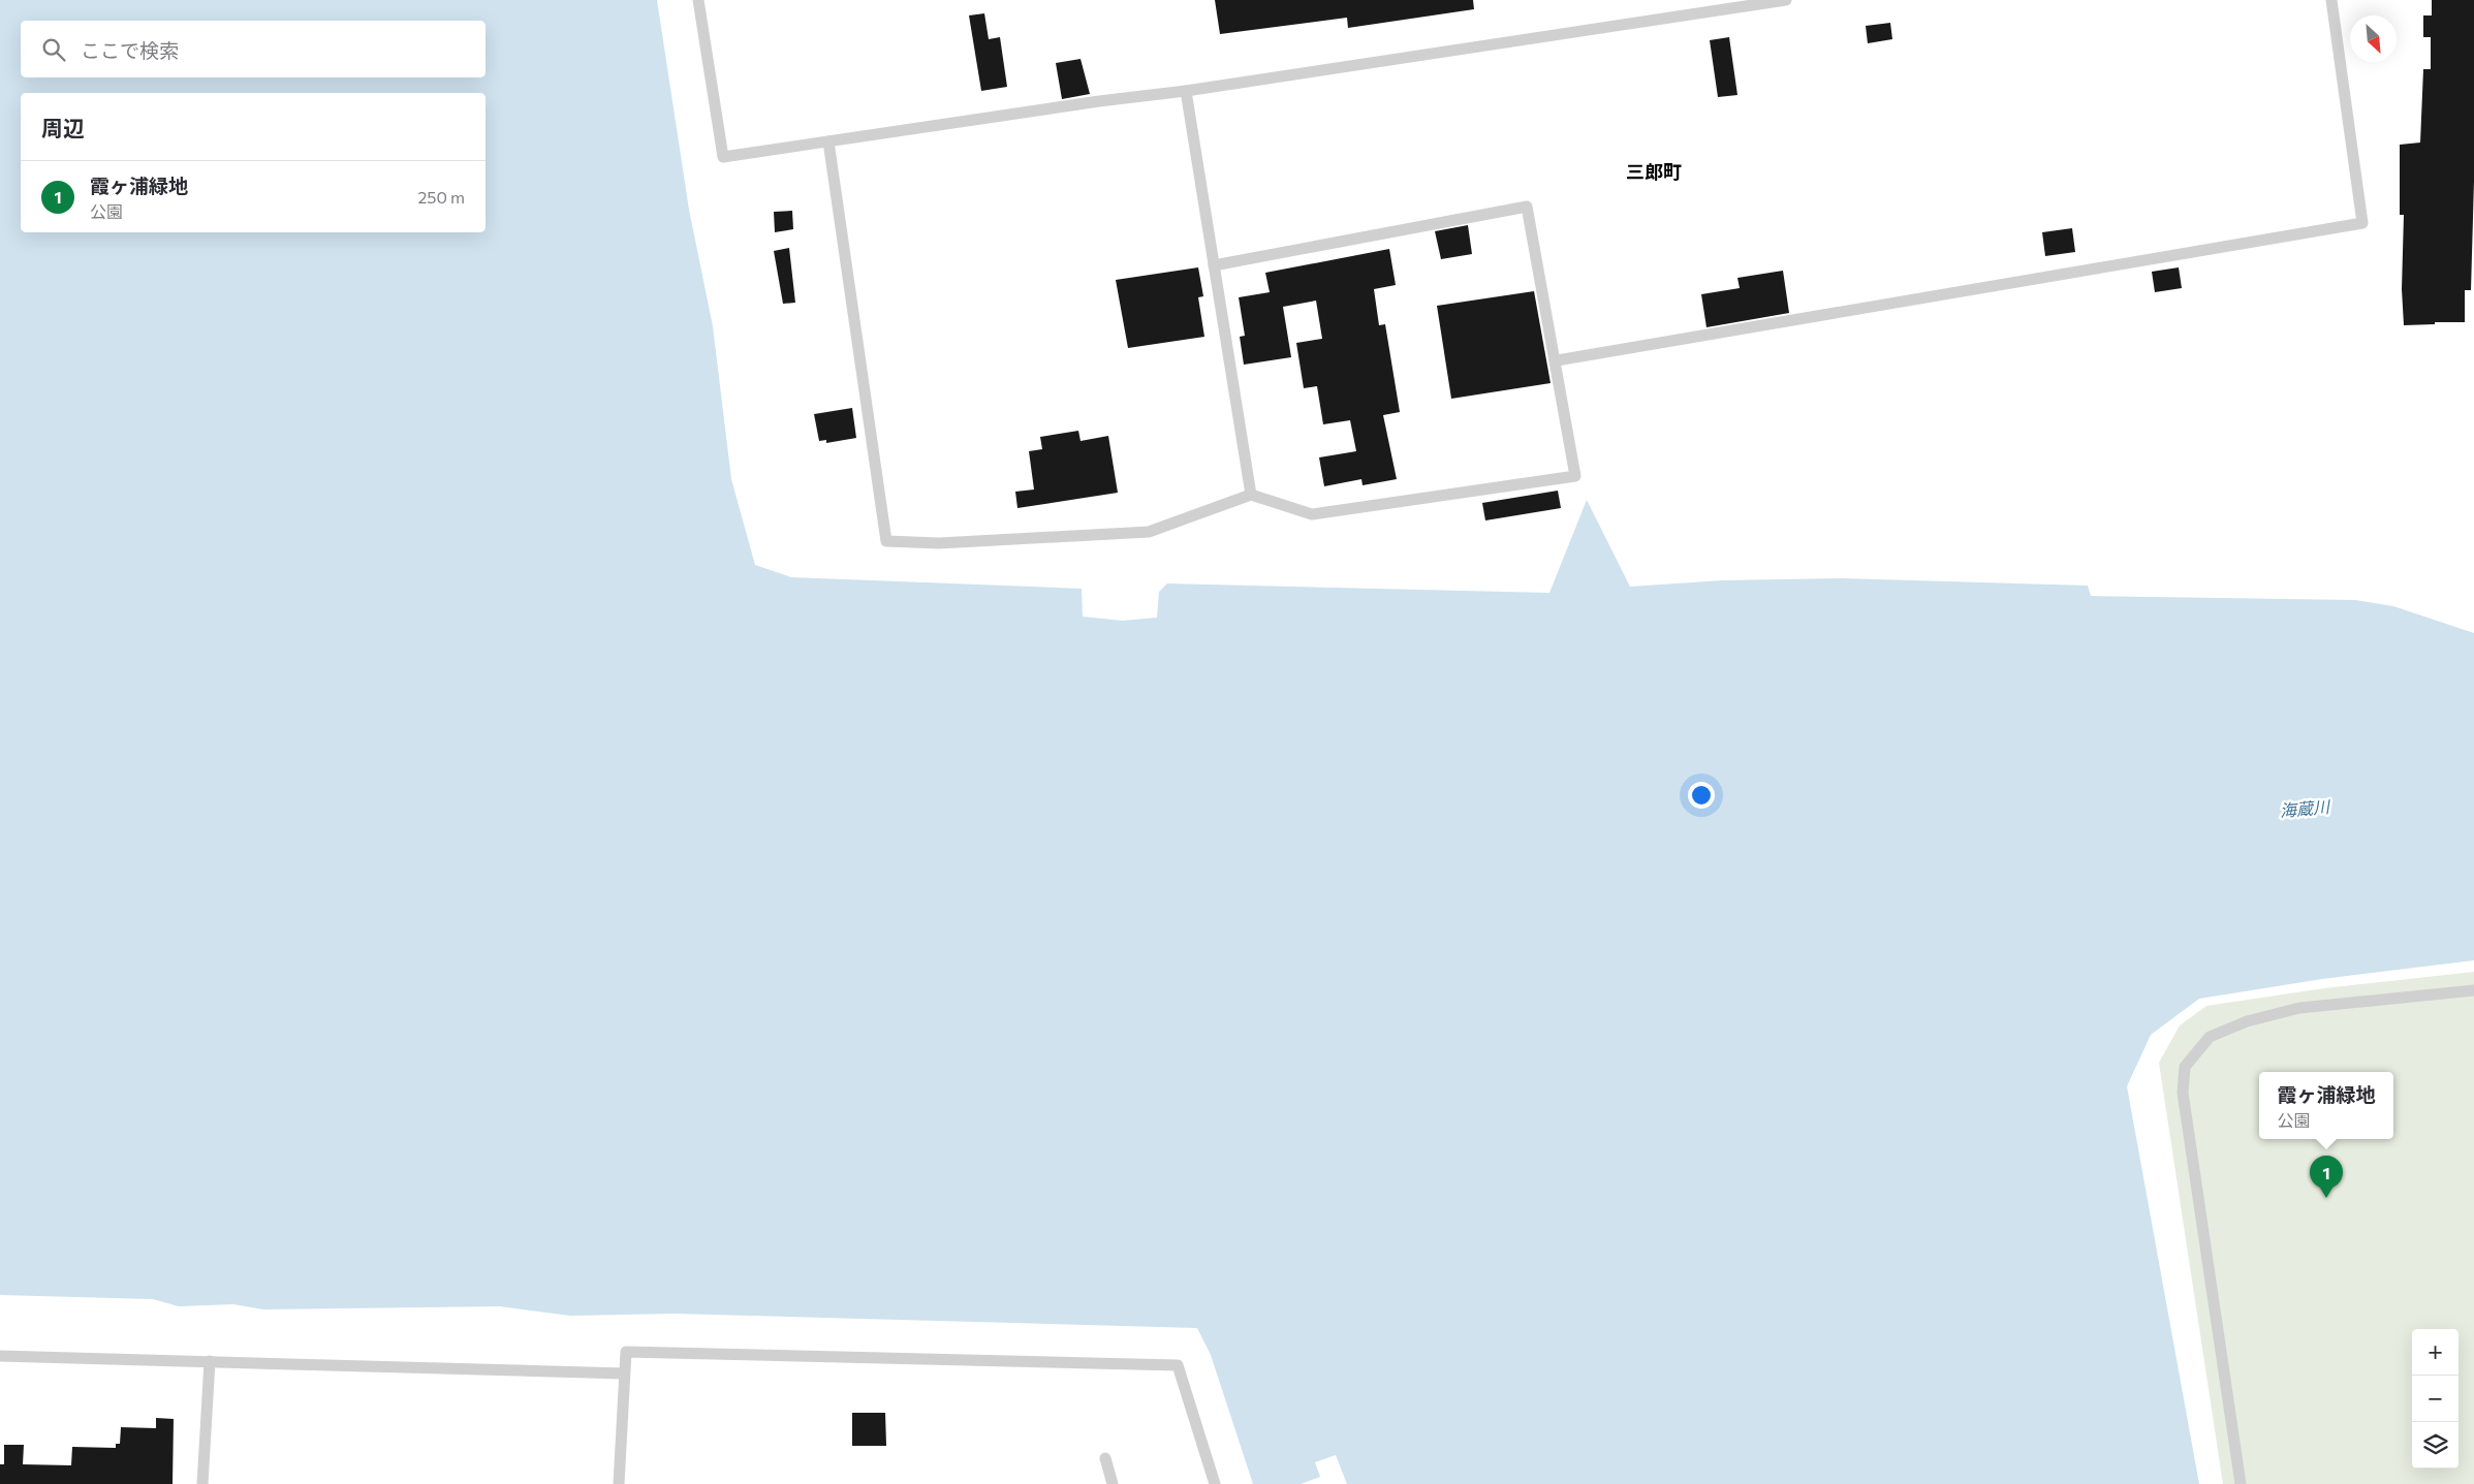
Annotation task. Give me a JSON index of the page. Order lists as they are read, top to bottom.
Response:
{
  "districts": ["三郎町"],
  "water": ["海蔵川"],
  "north": "bottom right",
  "page": {
    "search": "ここで検索",
    "heading": "周辺",
    "list": [
      {
        "mark": "1",
        "name": "霞ヶ浦緑地",
        "note": "公園",
        "value": "250 m"
      }
    ],
    "popup": ["霞ヶ浦緑地", "公園"],
    "pins": "1",
    "map_buttons": ["+", "−"]
  }
}
